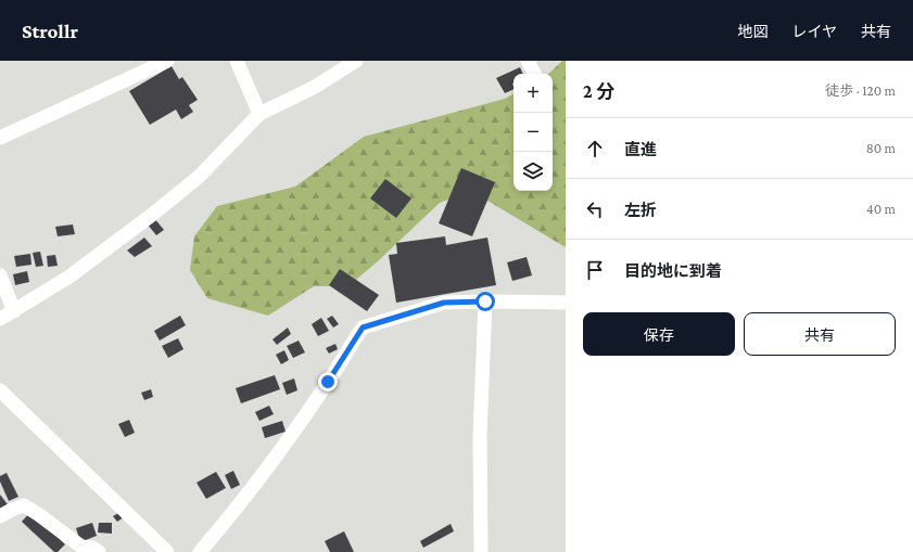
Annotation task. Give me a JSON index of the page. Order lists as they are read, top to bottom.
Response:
{
  "page": {
    "header": "Strollr",
    "nav": ["地図", "レイヤ", "共有"],
    "heading": ["2 分", "徒歩 · 120 m"],
    "map_buttons": ["+", "−"],
    "list": [
      ["直進", "80 m"],
      ["左折", "40 m"],
      "目的地に到着"
    ],
    "buttons": ["保存", "共有"]
  }
}
